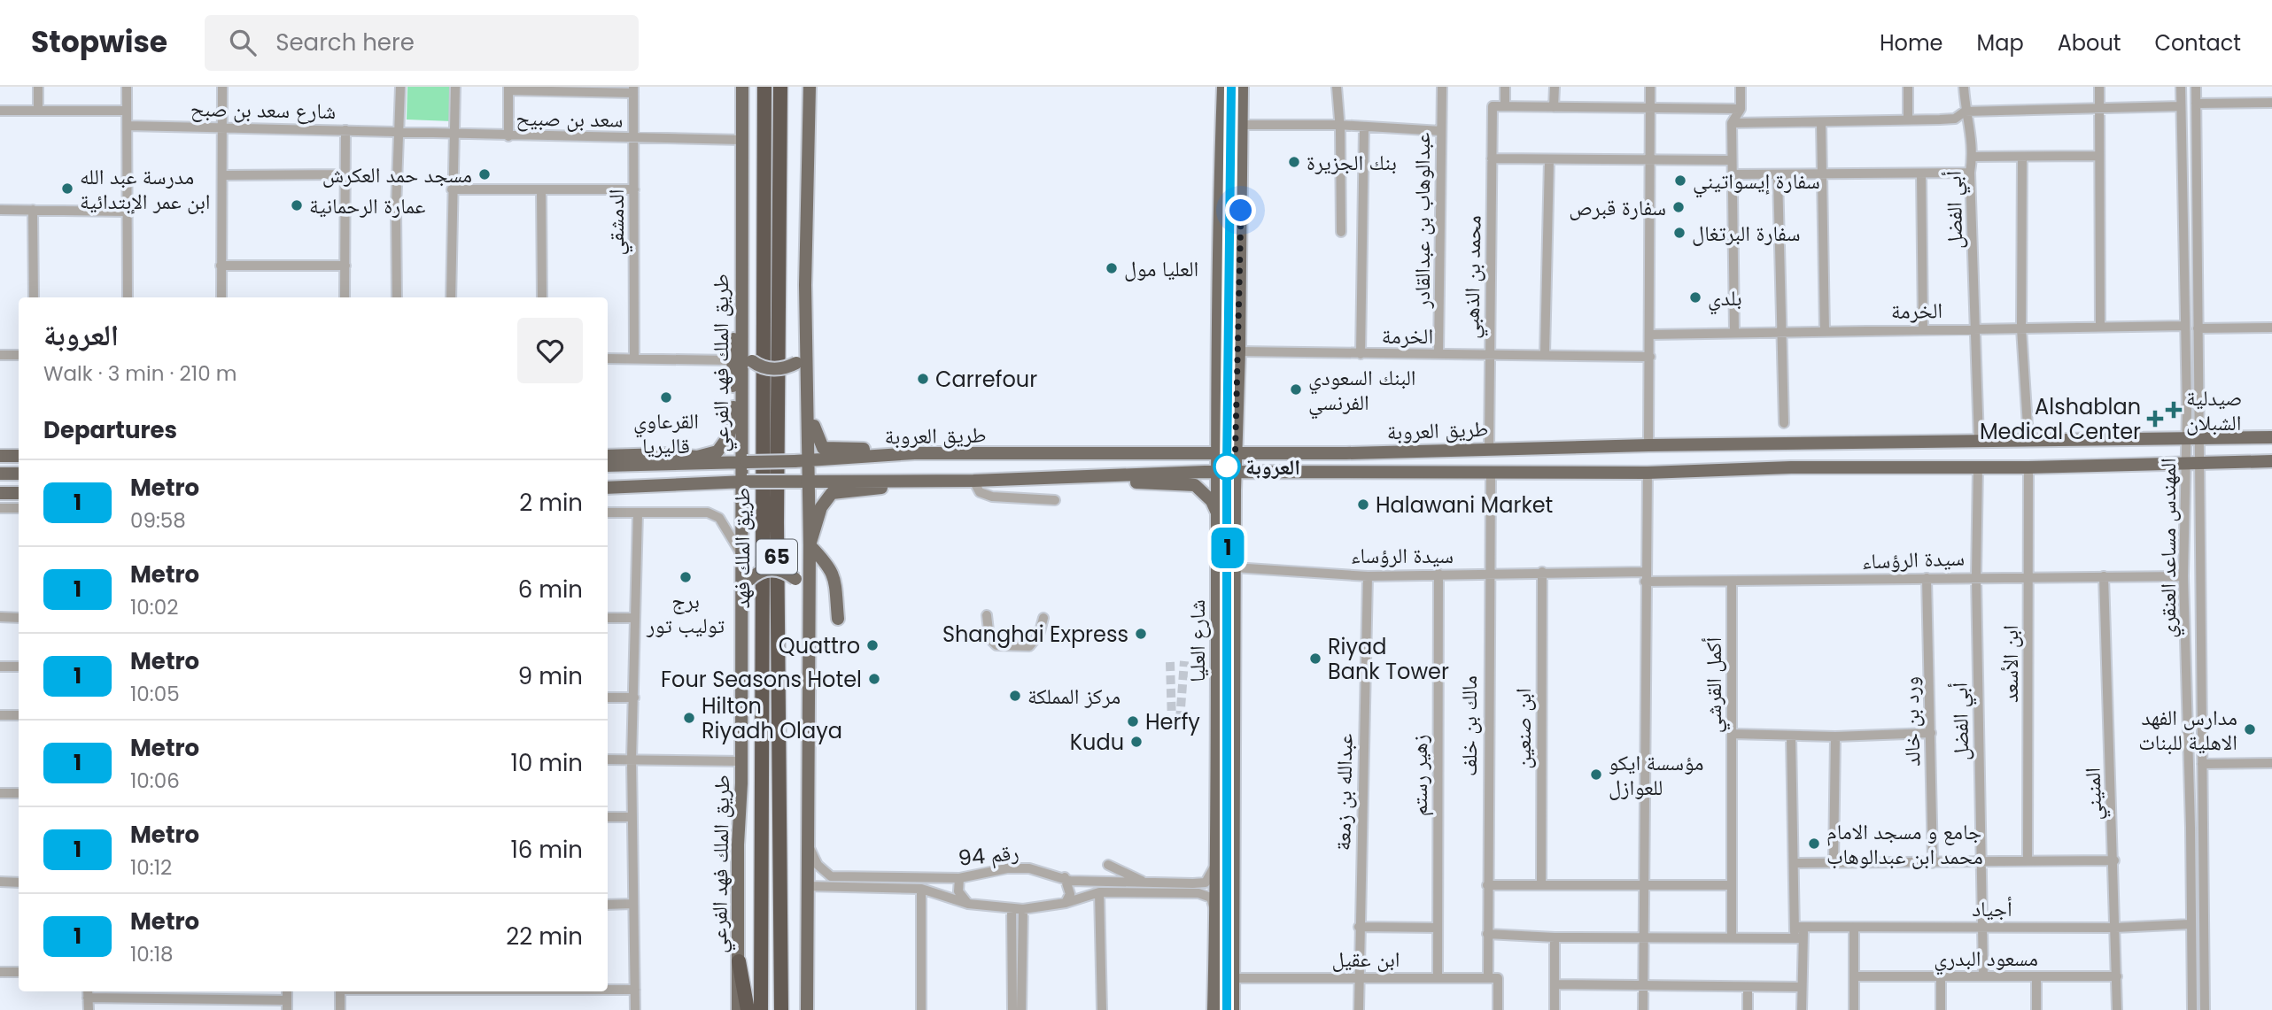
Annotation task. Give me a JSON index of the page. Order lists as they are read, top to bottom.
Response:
{
  "streets": {
    "highway": ["طريق الملك فهد", "65"],
    "main road": ["طريق الملك فهد الفرعي", "طريق العروبة", "شارع العليا"],
    "street": [
      "شارع سعد بن صبح",
      "سعد بن صبيح",
      "أبي الفضل",
      "عبدالوهاب بن عبدالقادر",
      "الدمشقي",
      "محمد بن الذهبي",
      "الخرمة",
      "المهندس مساعد العنقري",
      "سيدة الرؤساء",
      "ابن الأسعد",
      "أكمل القرشي",
      "ورد بن خالد",
      "مالك بن خلف",
      "ابن صنعين",
      "زهير رستم",
      "عبدالله بن زمعة",
      "المنيني",
      "رقم 94",
      "أجياد",
      "مسعود البدري",
      "ابن عقيل"
    ]
  },
  "crossings": [
    ["شارع سعد بن صبح", "سعد بن صبيح"],
    ["سعد بن صبيح", "الدمشقي"],
    ["سعد بن صبيح", "طريق الملك فهد الفرعي"],
    ["أبي الفضل", "الخرمة"],
    ["أبي الفضل", "طريق العروبة"],
    ["أبي الفضل", "سيدة الرؤساء"],
    ["أبي الفضل", "أجياد"],
    ["أبي الفضل", "مسعود البدري"],
    ["عبدالوهاب بن عبدالقادر", "الخرمة"],
    ["محمد بن الذهبي", "الخرمة"],
    ["محمد بن الذهبي", "طريق العروبة"],
    ["الخرمة", "المهندس مساعد العنقري"],
    ["الخرمة", "شارع العليا"],
    ["طريق الملك فهد الفرعي", "طريق العروبة"],
    ["طريق العروبة", "المهندس مساعد العنقري"],
    ["طريق العروبة", "شارع العليا"],
    ["طريق العروبة", "ابن الأسعد"],
    ["طريق العروبة", "مالك بن خلف"],
    ["المهندس مساعد العنقري", "سيدة الرؤساء"],
    ["المهندس مساعد العنقري", "أجياد"],
    ["سيدة الرؤساء", "شارع العليا"],
    ["سيدة الرؤساء", "ابن الأسعد"],
    ["سيدة الرؤساء", "أكمل القرشي"],
    ["سيدة الرؤساء", "ورد بن خالد"],
    ["سيدة الرؤساء", "مالك بن خلف"],
    ["سيدة الرؤساء", "ابن صنعين"],
    ["سيدة الرؤساء", "زهير رستم"],
    ["سيدة الرؤساء", "عبدالله بن زمعة"],
    ["سيدة الرؤساء", "المنيني"],
    ["شارع العليا", "رقم 94"],
    ["شارع العليا", "ابن عقيل"],
    ["أكمل القرشي", "أجياد"],
    ["مالك بن خلف", "أجياد"],
    ["مالك بن خلف", "ابن عقيل"],
    ["زهير رستم", "ابن عقيل"],
    ["عبدالله بن زمعة", "ابن عقيل"],
    ["المنيني", "أجياد"],
    ["المنيني", "مسعود البدري"]
  ],
  "places": {
    "other": [
      "بنك الجزيرة",
      "مسجد حمد العكرش",
      "سفارة إيسواتيني",
      "مدرسة عبد الله ابن عمر الإبتدائية",
      "عمارة الرحمانية",
      "سفارة قبرص",
      "سفارة البرتغال",
      "العليا مول",
      "بلدي",
      "Carrefour",
      "البنك السعودي الفرنسي",
      "القرعاوي قاليريا",
      "العروبة",
      "Halawani Market",
      "برج توليب تور",
      "Shanghai Express",
      "Quattro",
      "Riyad Bank Tower",
      "Four Seasons Hotel",
      "مركز المملكة",
      "Hilton Riyadh Olaya",
      "Herfy",
      "مدارس الفهد الاهلية للبنات",
      "Kudu",
      "مؤسسة ايكو للعوازل",
      "جامع و مسجد الامام محمد ابن عبدالوهاب"
    ],
    "health": ["صيدلية الشبلان", "Alshablan Medical Center"]
  },
  "lines": ["metro line 1"],
  "page": {
    "header": "Stopwise",
    "search": "Search here",
    "nav": [
      "Home",
      "Map",
      "About",
      "Contact"
    ],
    "on_map": "1",
    "heading": [
      ["العروبة", "Walk · 3 min · 210 m"],
      "Departures"
    ],
    "list": [
      {
        "mark": "1",
        "name": "Metro",
        "note": "09:58",
        "value": "2 min"
      },
      {
        "mark": "1",
        "name": "Metro",
        "note": "10:02",
        "value": "6 min"
      },
      {
        "mark": "1",
        "name": "Metro",
        "note": "10:05",
        "value": "9 min"
      },
      {
        "mark": "1",
        "name": "Metro",
        "note": "10:06",
        "value": "10 min"
      },
      {
        "mark": "1",
        "name": "Metro",
        "note": "10:12",
        "value": "16 min"
      },
      {
        "mark": "1",
        "name": "Metro",
        "note": "10:18",
        "value": "22 min"
      }
    ]
  }
}
